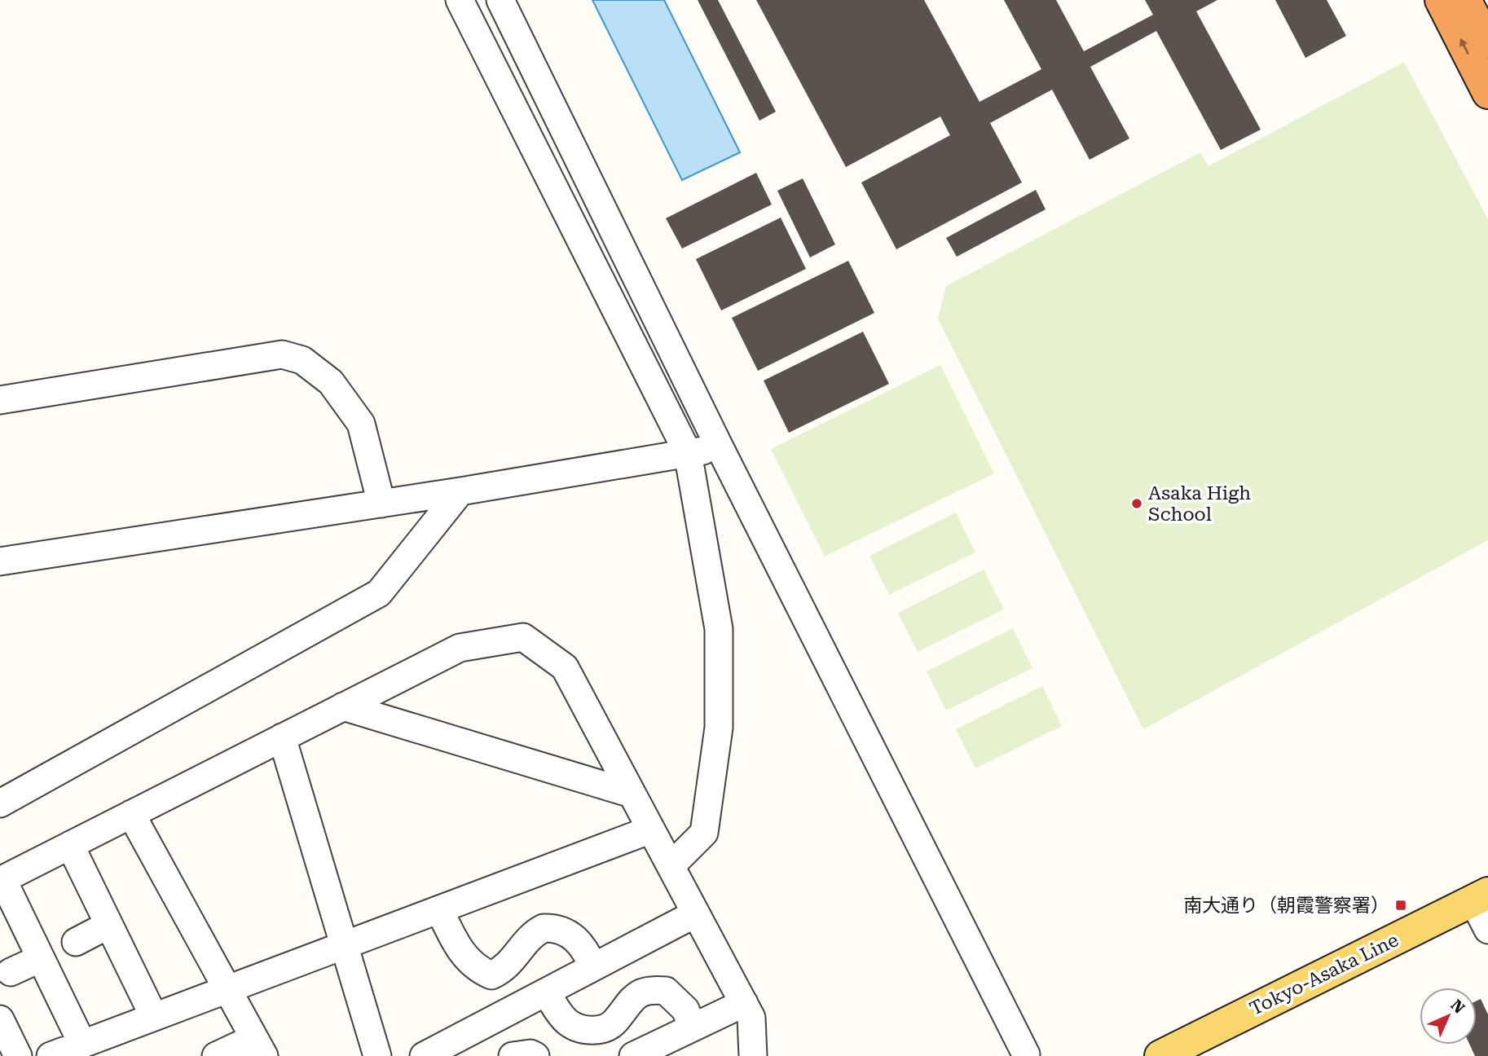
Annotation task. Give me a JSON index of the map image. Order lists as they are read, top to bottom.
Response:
{
  "streets": {
    "main road": ["Tokyo-Asaka Line"]
  },
  "places": {
    "other": ["Asaka High School"],
    "transit": ["南大通り（朝霞警察署）"]
  },
  "north": "top right"
}
